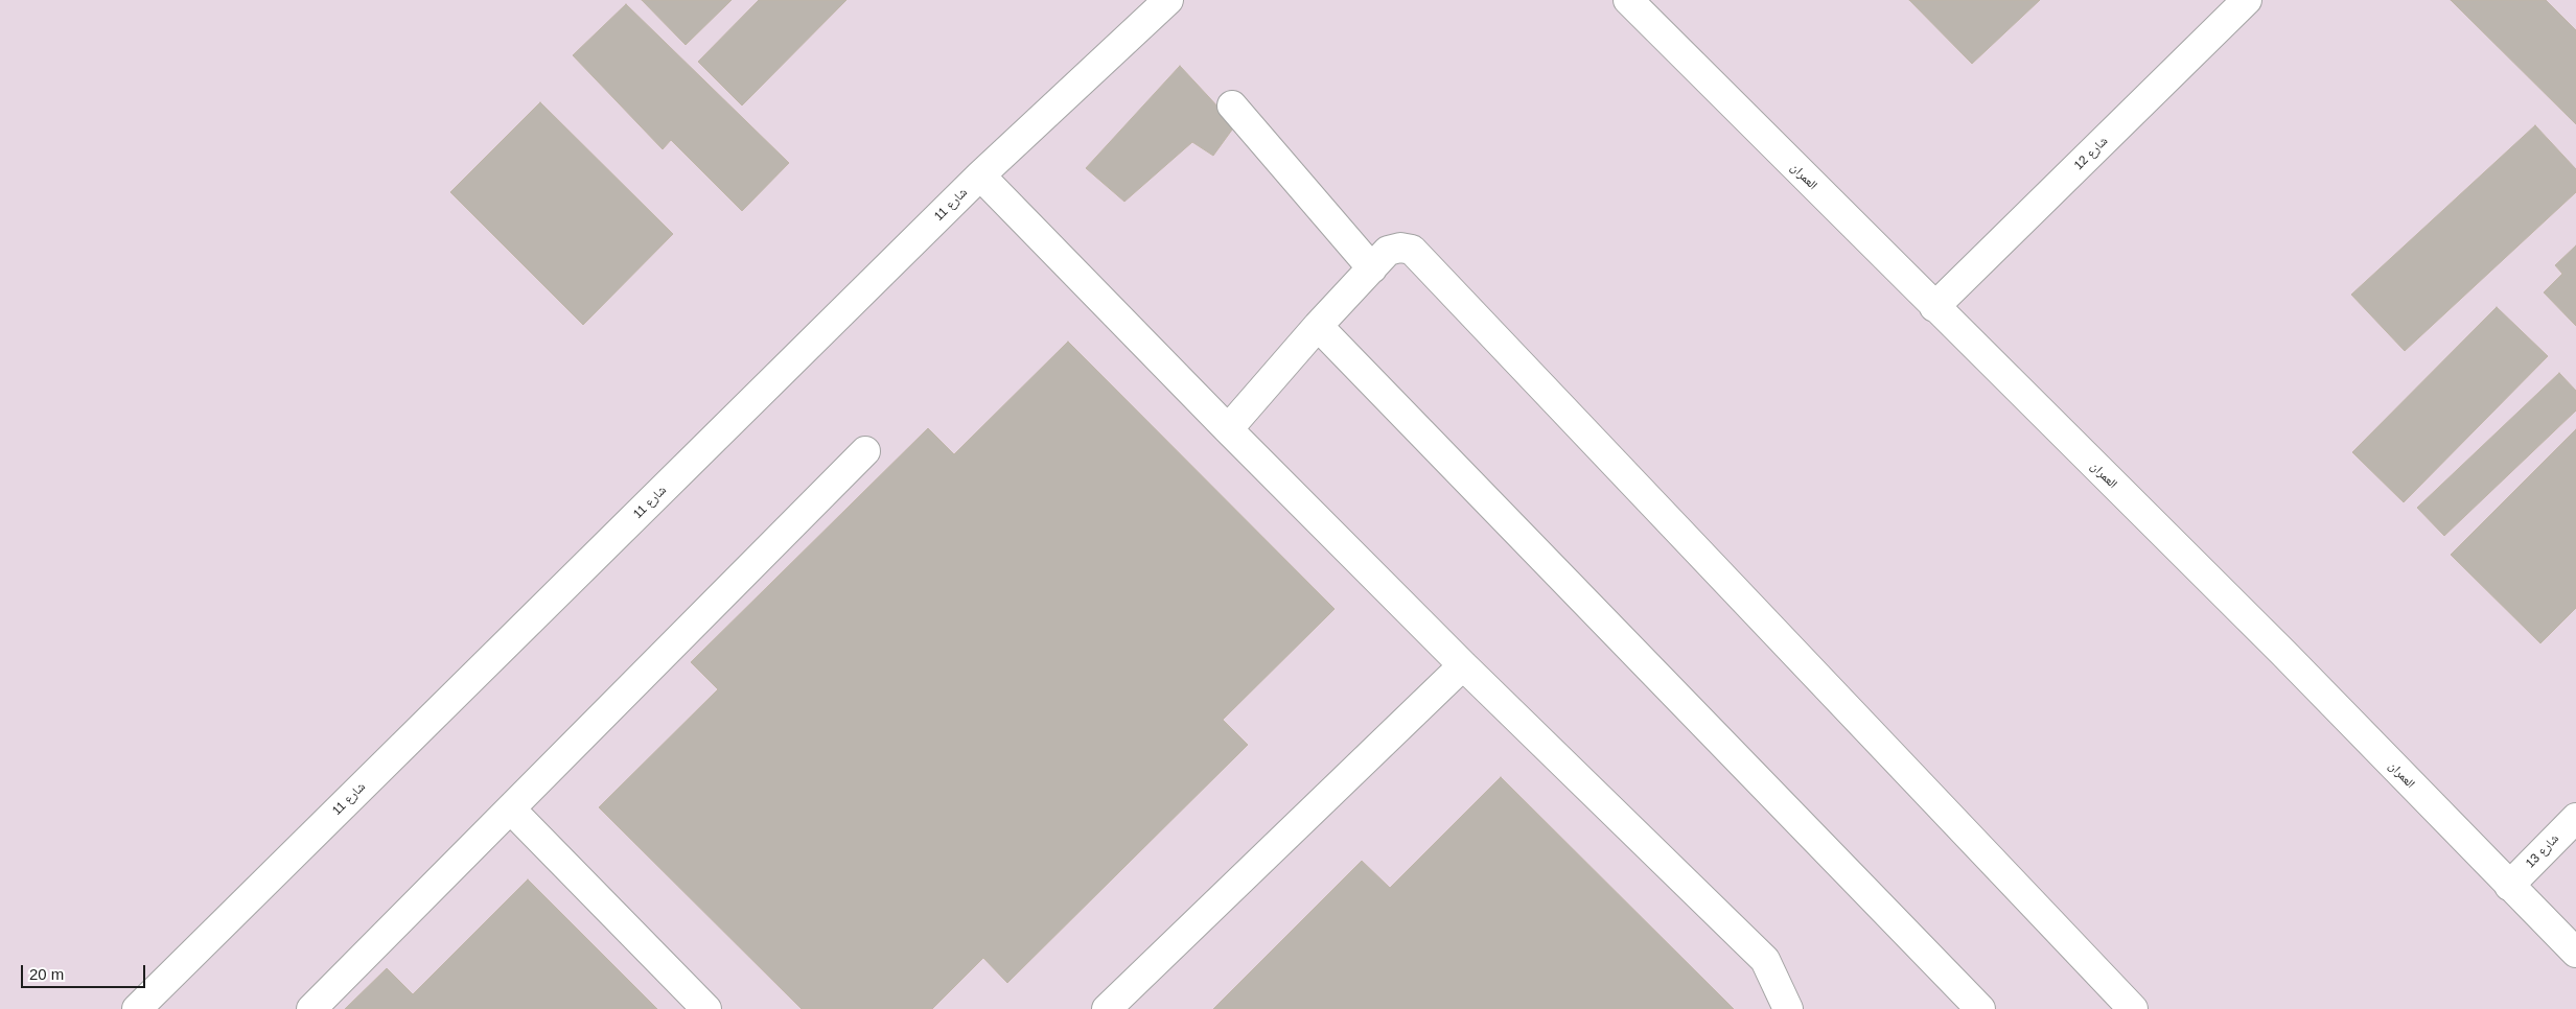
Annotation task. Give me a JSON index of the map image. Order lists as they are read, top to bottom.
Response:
{
  "streets": {
    "street": [
      "شارع 12",
      "العمران",
      "شارع 11",
      "شارع 13"
    ]
  },
  "crossings": [
    ["شارع 12", "العمران"],
    ["العمران", "شارع 13"]
  ],
  "scale_bar": "20 m"
}
